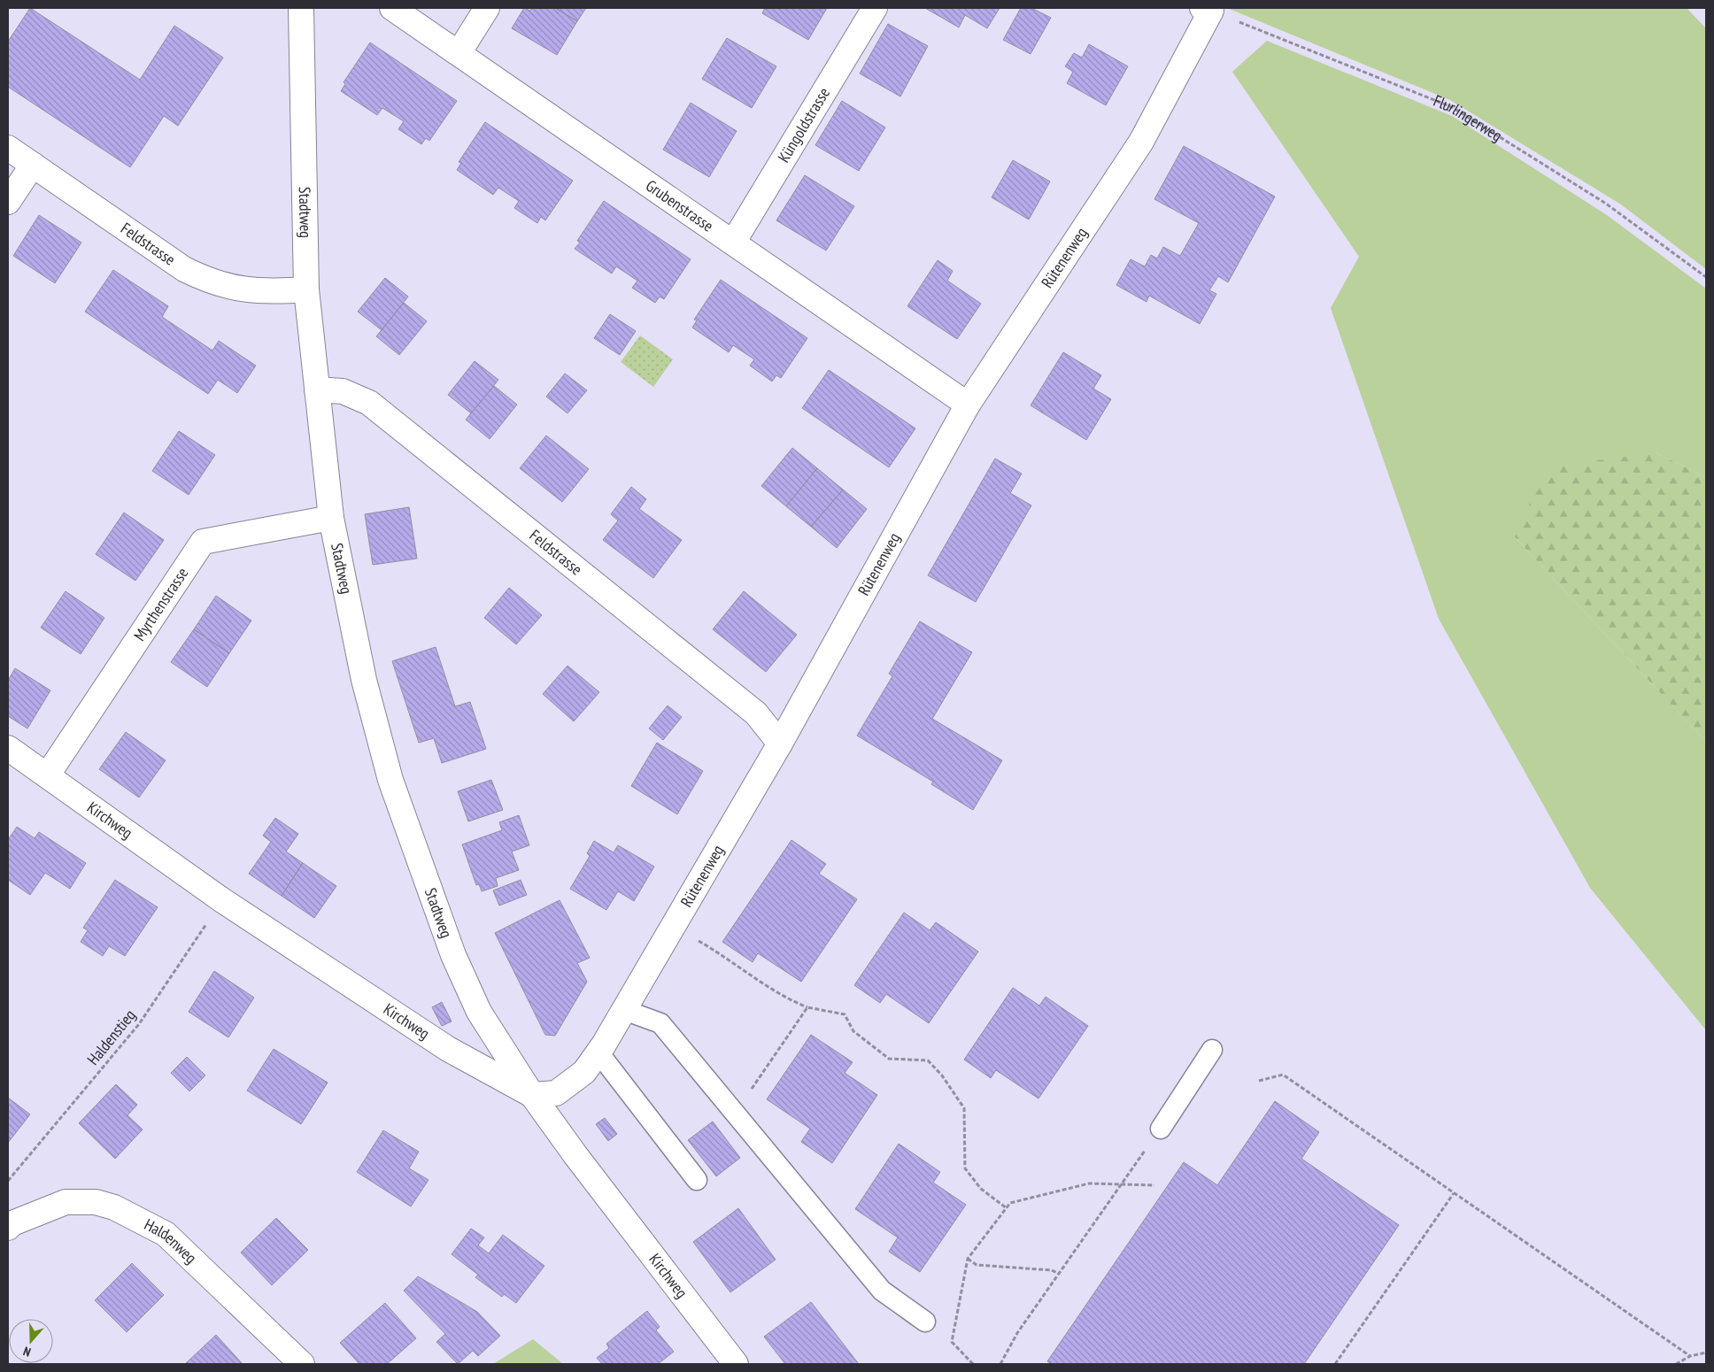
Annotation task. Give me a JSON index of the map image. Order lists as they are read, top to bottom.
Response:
{
  "streets": {
    "street": [
      "Küngoldstrasse",
      "Grubenstrasse",
      "Stadtweg",
      "Feldstrasse",
      "Rütenenweg",
      "Myrthenstrasse",
      "Kirchweg",
      "Haldenweg"
    ],
    "path": ["Flurlingerweg", "Haldenstieg"]
  },
  "crossings": [
    ["Flurlingerweg", "Rütenenweg"],
    ["Küngoldstrasse", "Grubenstrasse"],
    ["Grubenstrasse", "Rütenenweg"],
    ["Stadtweg", "Feldstrasse"],
    ["Stadtweg", "Rütenenweg"],
    ["Stadtweg", "Myrthenstrasse"],
    ["Stadtweg", "Kirchweg"],
    ["Feldstrasse", "Rütenenweg"],
    ["Rütenenweg", "Kirchweg"],
    ["Myrthenstrasse", "Kirchweg"],
    ["Kirchweg", "Haldenstieg"]
  ],
  "north": "bottom"
}
